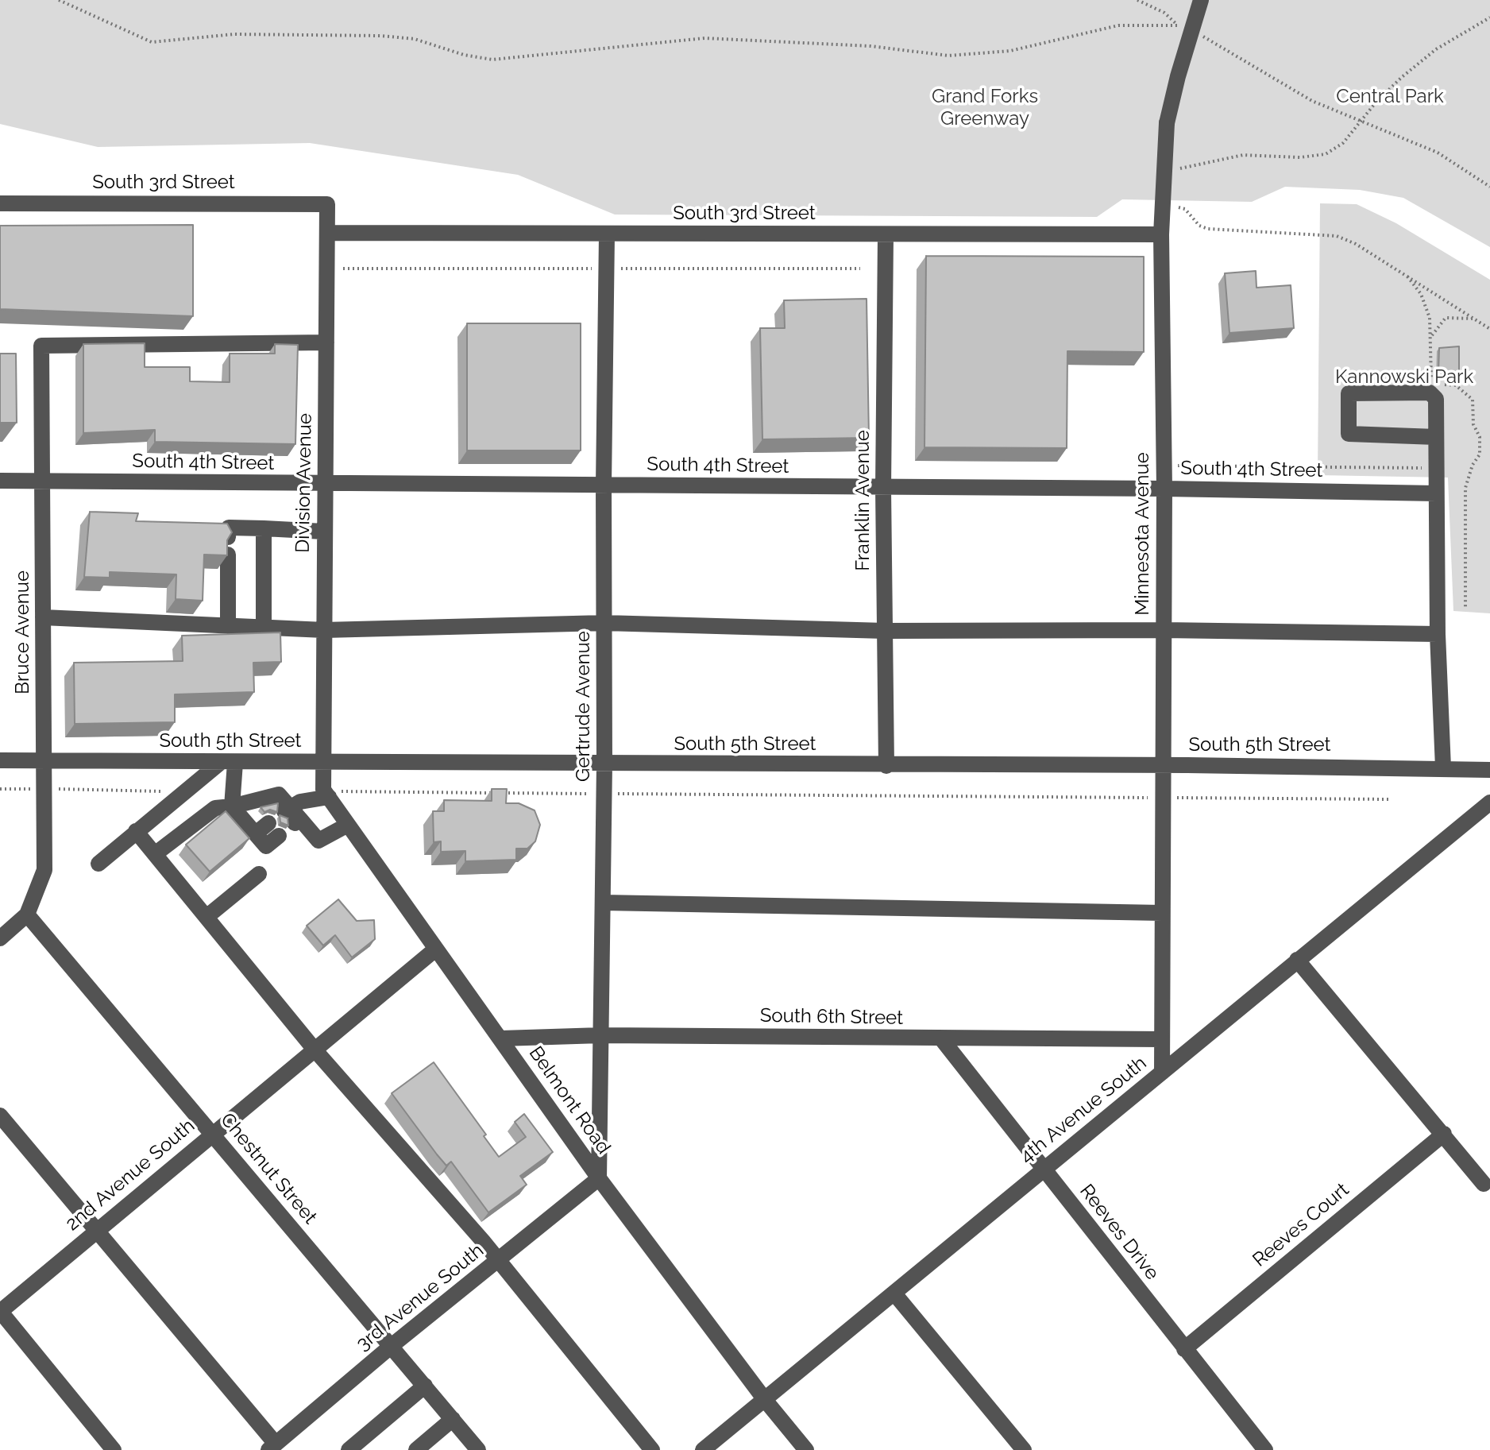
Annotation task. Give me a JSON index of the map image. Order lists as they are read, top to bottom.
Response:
{
  "streets": {
    "street": [
      "South 3rd Street",
      "South 4th Street",
      "Division Avenue",
      "Franklin Avenue",
      "Minnesota Avenue",
      "Bruce Avenue",
      "Gertrude Avenue",
      "South 5th Street",
      "South 6th Street",
      "Belmont Road",
      "4th Avenue South",
      "Chestnut Street",
      "2nd Avenue South",
      "Reeves Court",
      "Reeves Drive",
      "3rd Avenue South"
    ]
  },
  "crossings": [
    ["South 3rd Street", "Division Avenue"],
    ["South 3rd Street", "Franklin Avenue"],
    ["South 3rd Street", "Minnesota Avenue"],
    ["South 3rd Street", "Gertrude Avenue"],
    ["South 4th Street", "Division Avenue"],
    ["South 4th Street", "Franklin Avenue"],
    ["South 4th Street", "Minnesota Avenue"],
    ["South 4th Street", "Bruce Avenue"],
    ["South 4th Street", "Gertrude Avenue"],
    ["Division Avenue", "Bruce Avenue"],
    ["Division Avenue", "South 5th Street"],
    ["Franklin Avenue", "South 5th Street"],
    ["Minnesota Avenue", "South 5th Street"],
    ["Minnesota Avenue", "South 6th Street"],
    ["Minnesota Avenue", "4th Avenue South"],
    ["Bruce Avenue", "South 5th Street"],
    ["Bruce Avenue", "Chestnut Street"],
    ["Gertrude Avenue", "South 5th Street"],
    ["Gertrude Avenue", "South 6th Street"],
    ["Gertrude Avenue", "Belmont Road"],
    ["Gertrude Avenue", "3rd Avenue South"],
    ["South 6th Street", "Belmont Road"],
    ["South 6th Street", "Reeves Drive"],
    ["Belmont Road", "4th Avenue South"],
    ["Belmont Road", "2nd Avenue South"],
    ["Belmont Road", "3rd Avenue South"],
    ["4th Avenue South", "Reeves Drive"],
    ["Chestnut Street", "2nd Avenue South"],
    ["Chestnut Street", "3rd Avenue South"],
    ["Reeves Court", "Reeves Drive"]
  ],
  "parks": ["Grand Forks Greenway", "Central Park", "Kannowski Park"]
}
